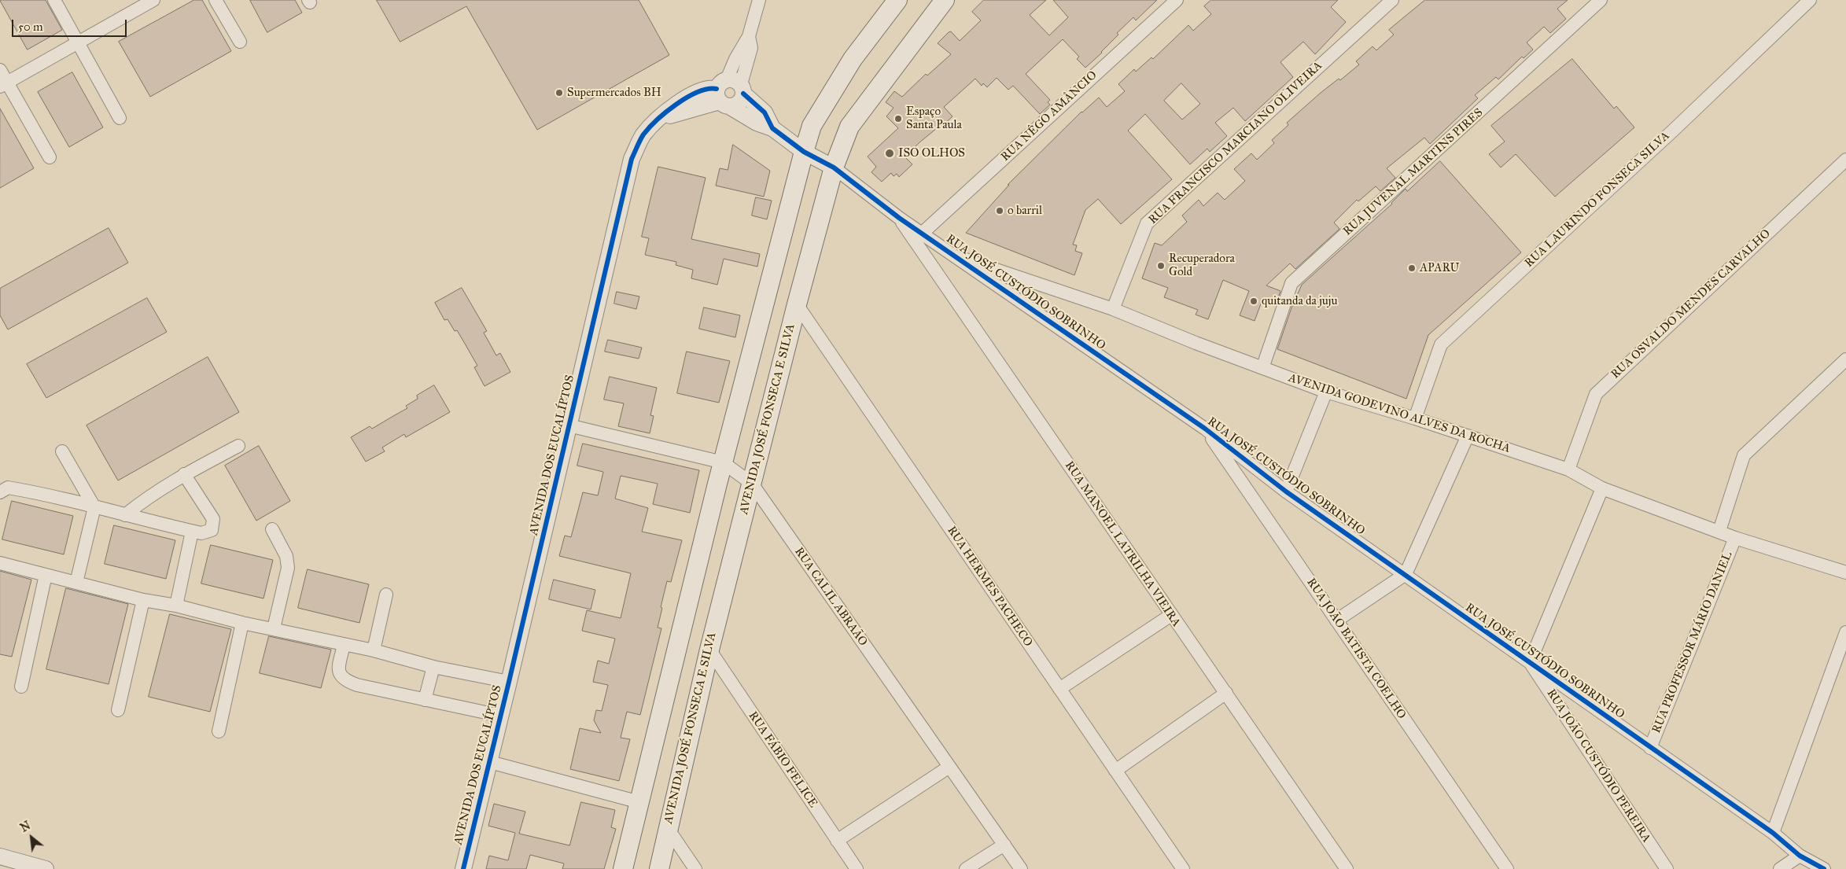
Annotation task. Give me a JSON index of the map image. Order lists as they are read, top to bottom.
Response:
{
  "streets": {
    "main road": ["AVENIDA JOSÉ FONSECA E SILVA"],
    "street": [
      "RUA NÊGO AMÂNCIO",
      "RUA FRANCISCO MARCIANO OLIVEIRA",
      "RUA JUVENAL MARTINS PIRES",
      "RUA LAURINDO FONSECA SILVA",
      "RUA JOSÉ CUSTÓDIO SOBRINHO",
      "RUA OSVALDO MENDES CARVALHO",
      "AVENIDA GODEVINO ALVES DA ROCHA",
      "AVENIDA DOS EUCALÍPTOS",
      "RUA MANOEL LATRILHA VIEIRA",
      "RUA HERMES PACHECO",
      "RUA CALIL ABRAÃO",
      "RUA PROFESSOR MÁRIO DANIEL",
      "RUA JOÃO BATISTA COELHO",
      "RUA FÁBIO FELICE",
      "RUA JOÃO CUSTÓDIO PEREIRA"
    ]
  },
  "crossings": [
    ["RUA NÊGO AMÂNCIO", "RUA JOSÉ CUSTÓDIO SOBRINHO"],
    ["RUA FRANCISCO MARCIANO OLIVEIRA", "AVENIDA GODEVINO ALVES DA ROCHA"],
    ["RUA JUVENAL MARTINS PIRES", "AVENIDA GODEVINO ALVES DA ROCHA"],
    ["RUA LAURINDO FONSECA SILVA", "AVENIDA GODEVINO ALVES DA ROCHA"],
    ["RUA JOSÉ CUSTÓDIO SOBRINHO", "AVENIDA GODEVINO ALVES DA ROCHA"],
    ["RUA JOSÉ CUSTÓDIO SOBRINHO", "AVENIDA JOSÉ FONSECA E SILVA"],
    ["RUA JOSÉ CUSTÓDIO SOBRINHO", "AVENIDA DOS EUCALÍPTOS"],
    ["RUA JOSÉ CUSTÓDIO SOBRINHO", "RUA MANOEL LATRILHA VIEIRA"],
    ["RUA JOSÉ CUSTÓDIO SOBRINHO", "RUA PROFESSOR MÁRIO DANIEL"],
    ["RUA JOSÉ CUSTÓDIO SOBRINHO", "RUA JOÃO BATISTA COELHO"],
    ["RUA JOSÉ CUSTÓDIO SOBRINHO", "RUA JOÃO CUSTÓDIO PEREIRA"],
    ["RUA OSVALDO MENDES CARVALHO", "AVENIDA GODEVINO ALVES DA ROCHA"],
    ["AVENIDA GODEVINO ALVES DA ROCHA", "RUA PROFESSOR MÁRIO DANIEL"],
    ["AVENIDA JOSÉ FONSECA E SILVA", "RUA HERMES PACHECO"],
    ["AVENIDA JOSÉ FONSECA E SILVA", "RUA CALIL ABRAÃO"],
    ["AVENIDA JOSÉ FONSECA E SILVA", "RUA FÁBIO FELICE"],
    ["AVENIDA DOS EUCALÍPTOS", "RUA CALIL ABRAÃO"]
  ],
  "places": [
    "Supermercados BH",
    "Espaço Santa Paula",
    "ISO OLHOS",
    "o barril",
    "Recuperadora Gold",
    "APARU",
    "quitanda da juju"
  ],
  "scale_bar": "50 m",
  "north": "top left"
}
